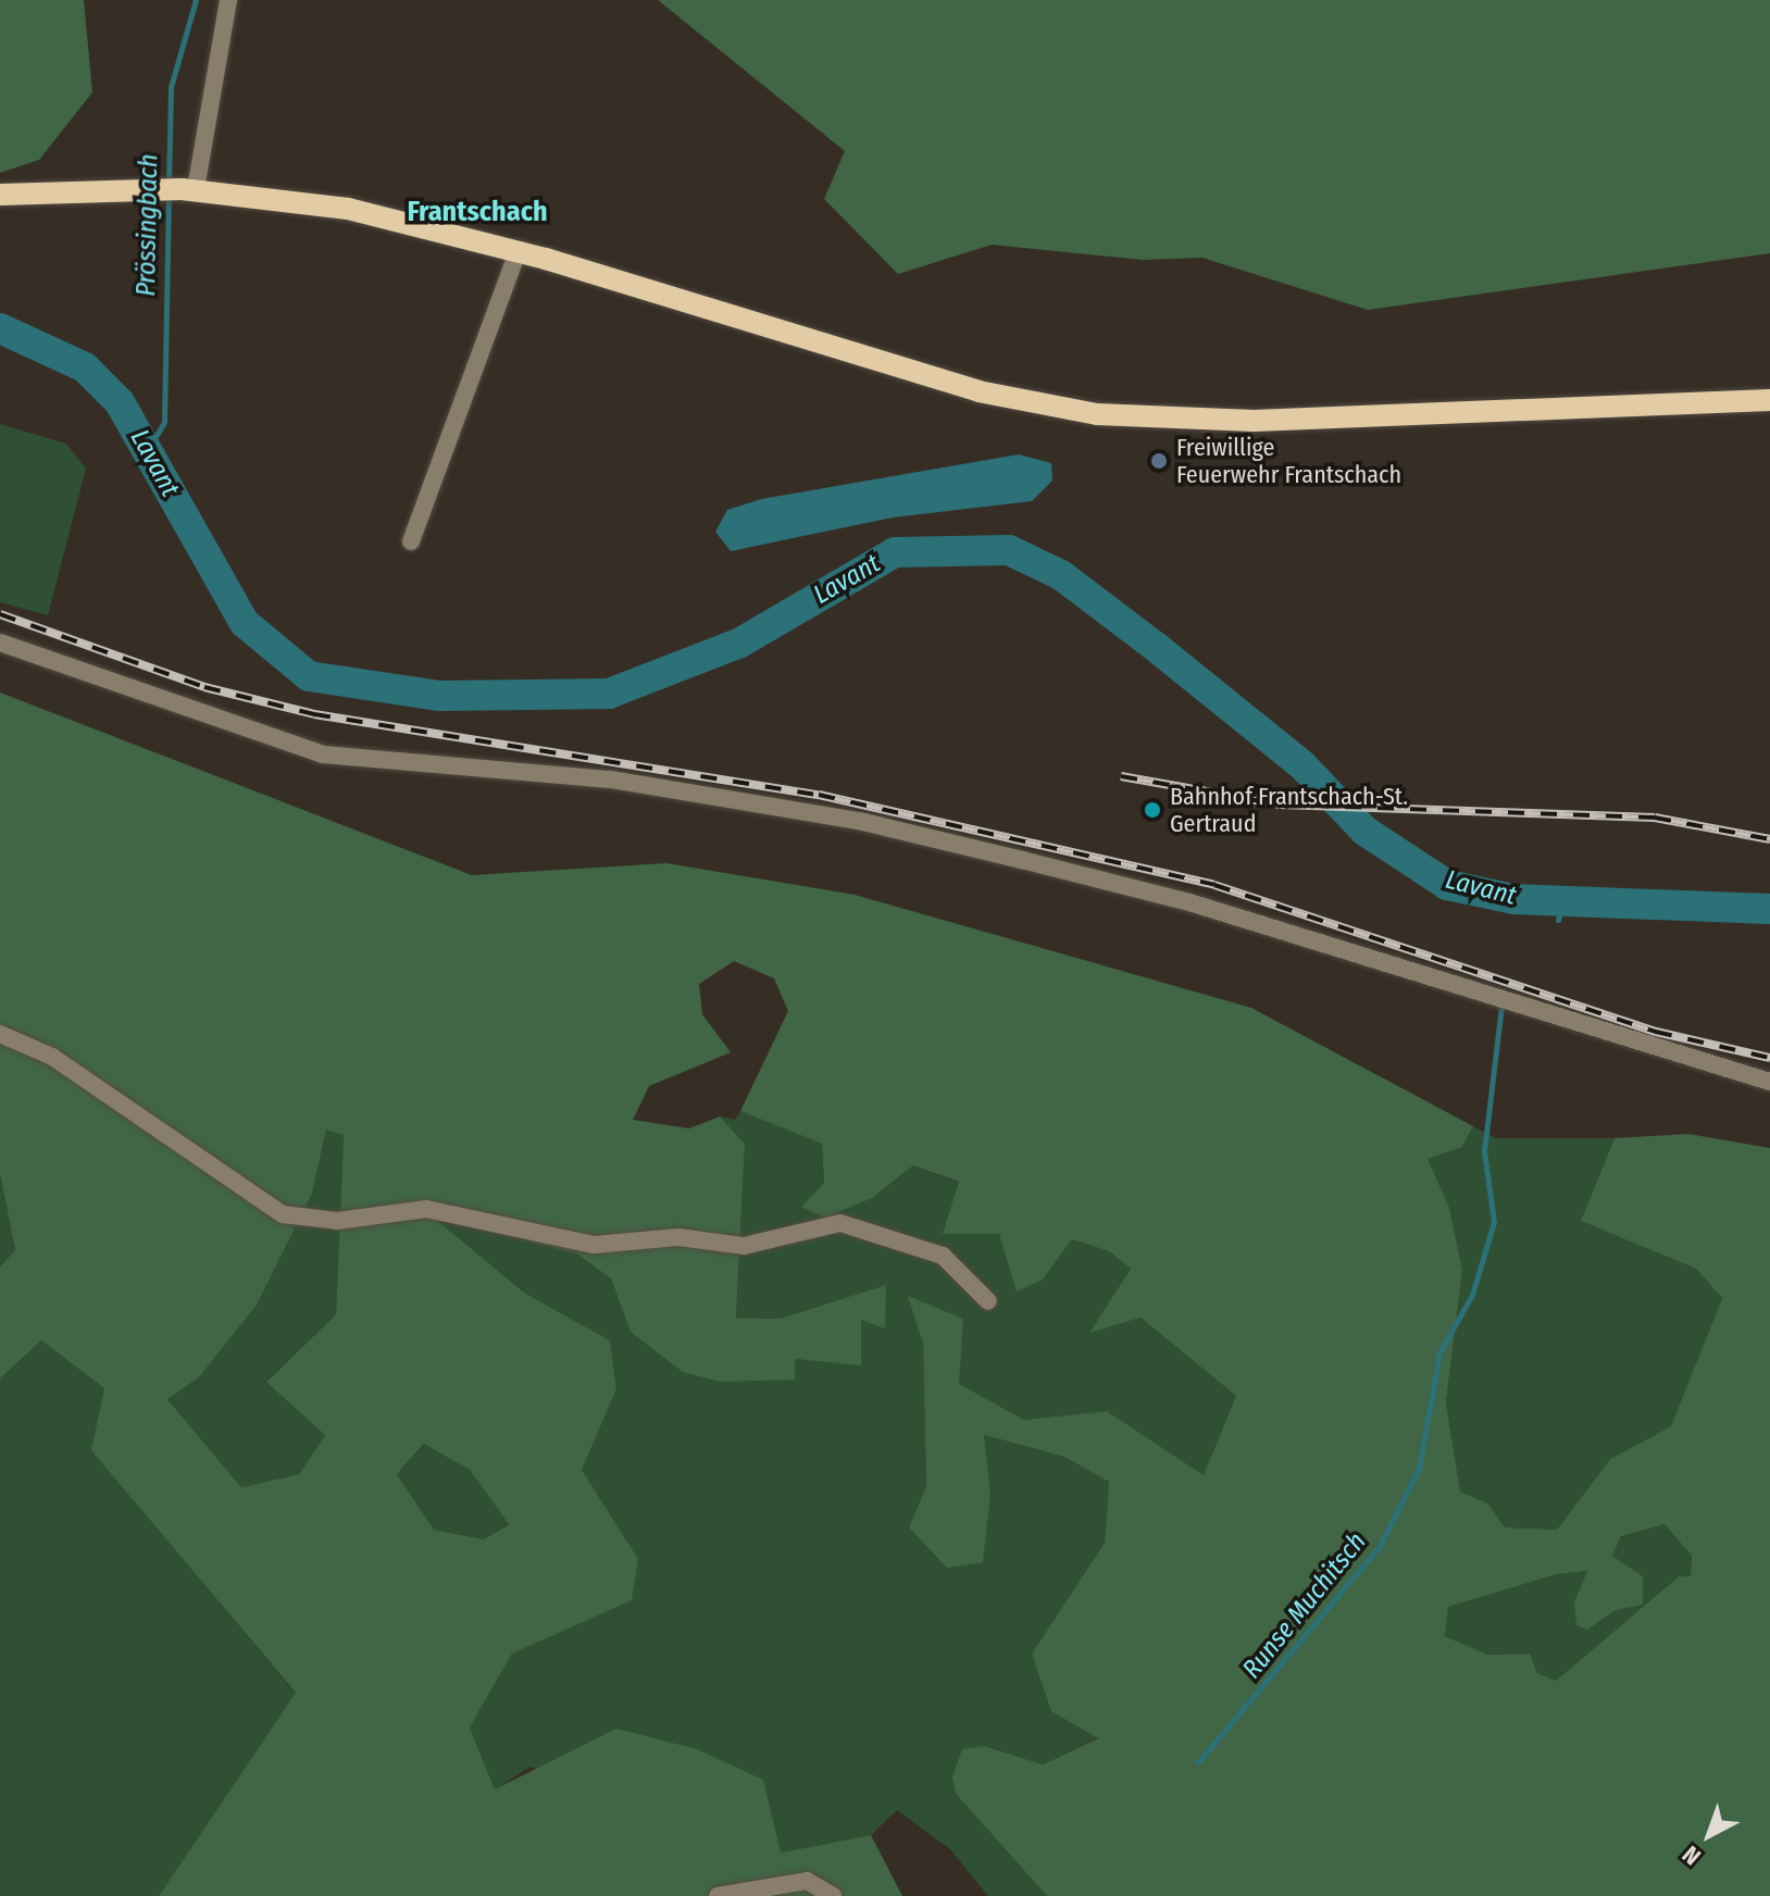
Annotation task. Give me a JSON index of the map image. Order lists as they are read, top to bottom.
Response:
{
  "districts": ["Frantschach"],
  "water": ["Prössingbach", "Lavant", "Runse Muchitsch"],
  "places": ["Freiwillige Feuerwehr Frantschach", "Bahnhof Frantschach-St. Gertraud"],
  "north": "bottom left"
}
